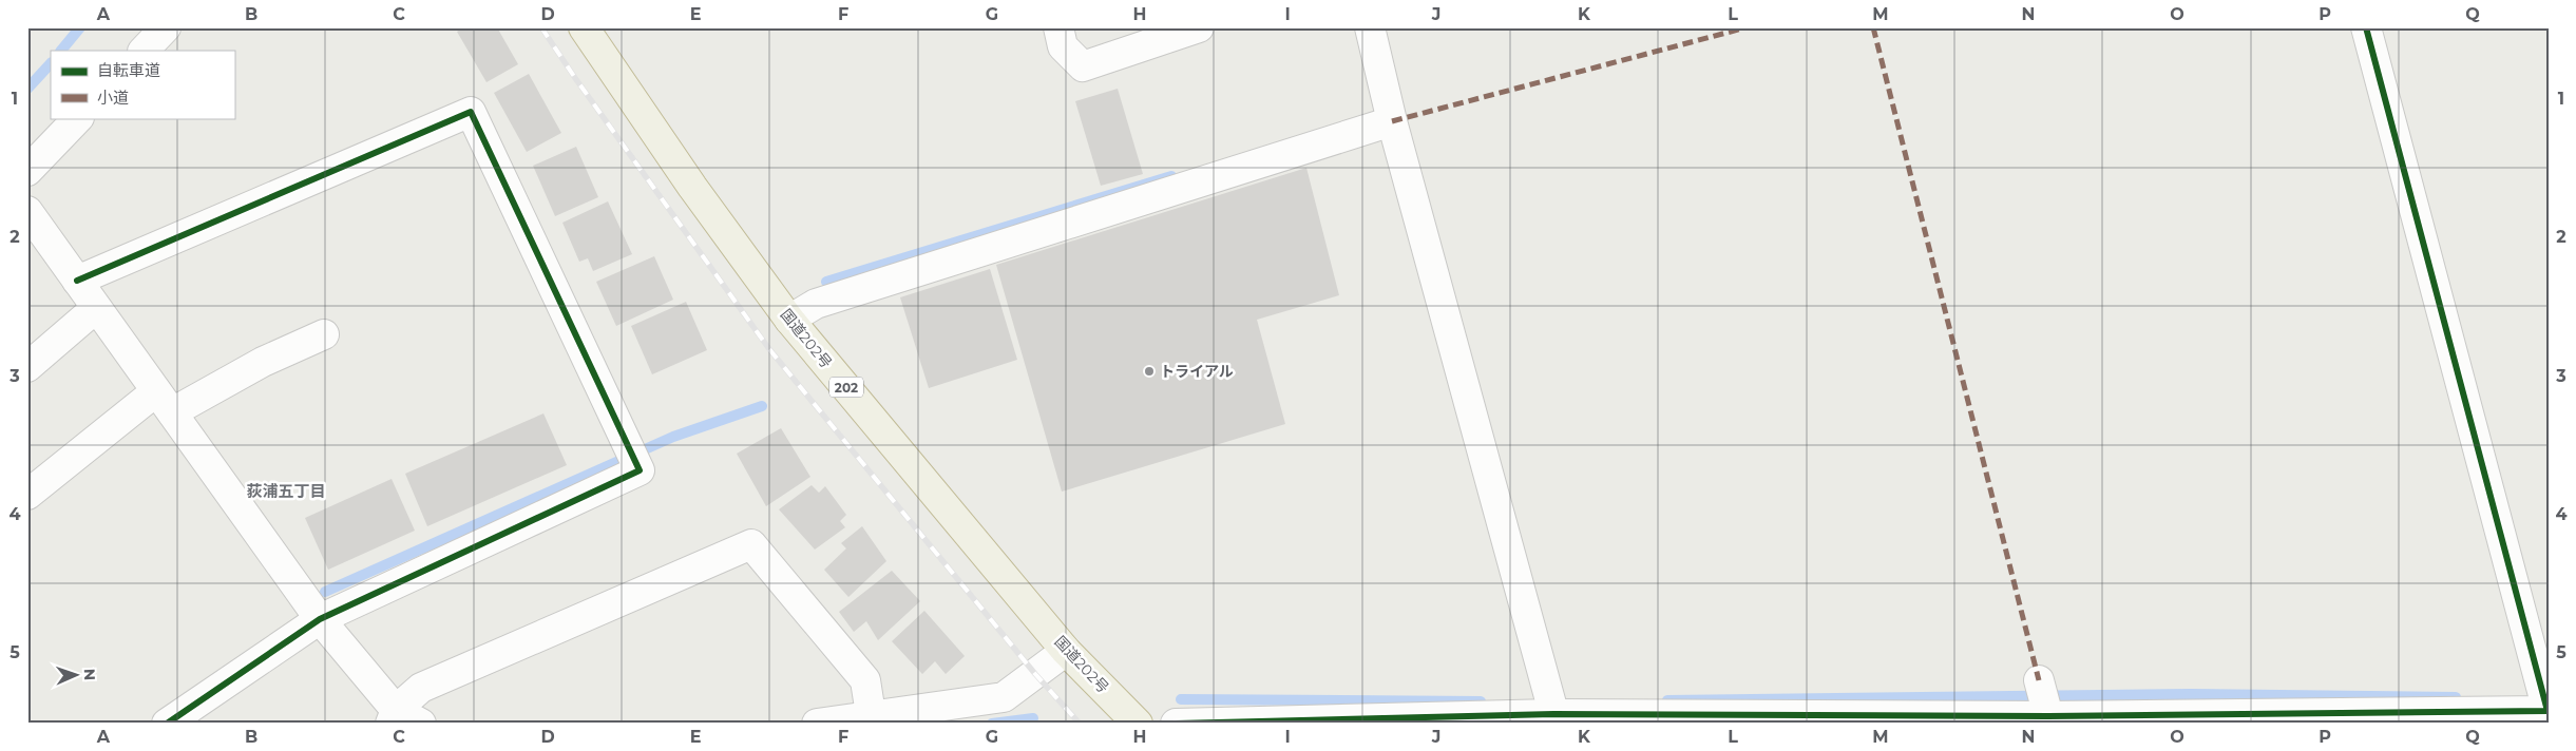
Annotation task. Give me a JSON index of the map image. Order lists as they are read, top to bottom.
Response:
{
  "streets": {
    "highway": ["国道202号", "202"]
  },
  "districts": ["荻浦五丁目"],
  "places": ["トライアル"],
  "legend": ["自転車道", "小道"],
  "north": "right",
  "grid": {
    "columns": [
      "A",
      "B",
      "C",
      "D",
      "E",
      "F",
      "G",
      "H",
      "I",
      "J",
      "K",
      "L",
      "M",
      "N",
      "O",
      "P",
      "Q"
    ],
    "rows": [
      "1",
      "2",
      "3",
      "4",
      "5"
    ]
  }
}
